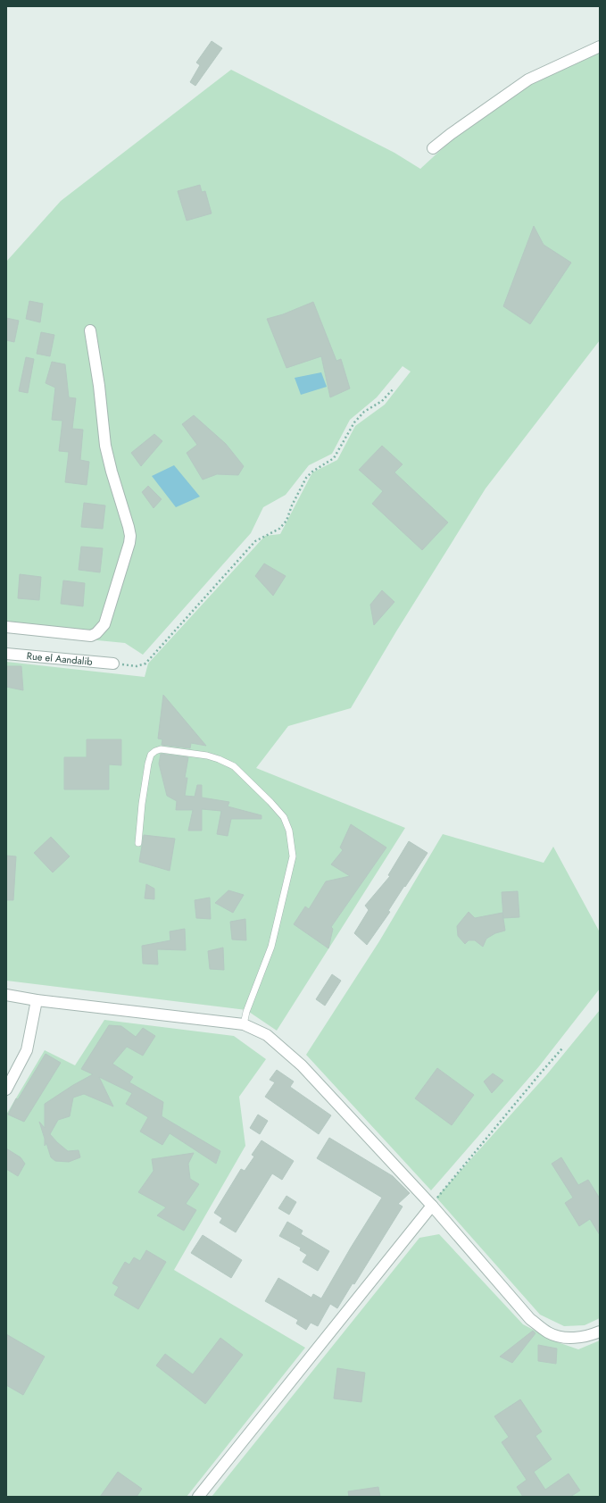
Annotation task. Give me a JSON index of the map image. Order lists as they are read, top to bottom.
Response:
{
  "streets": {
    "street": ["Rue el Aandalib"]
  }
}
